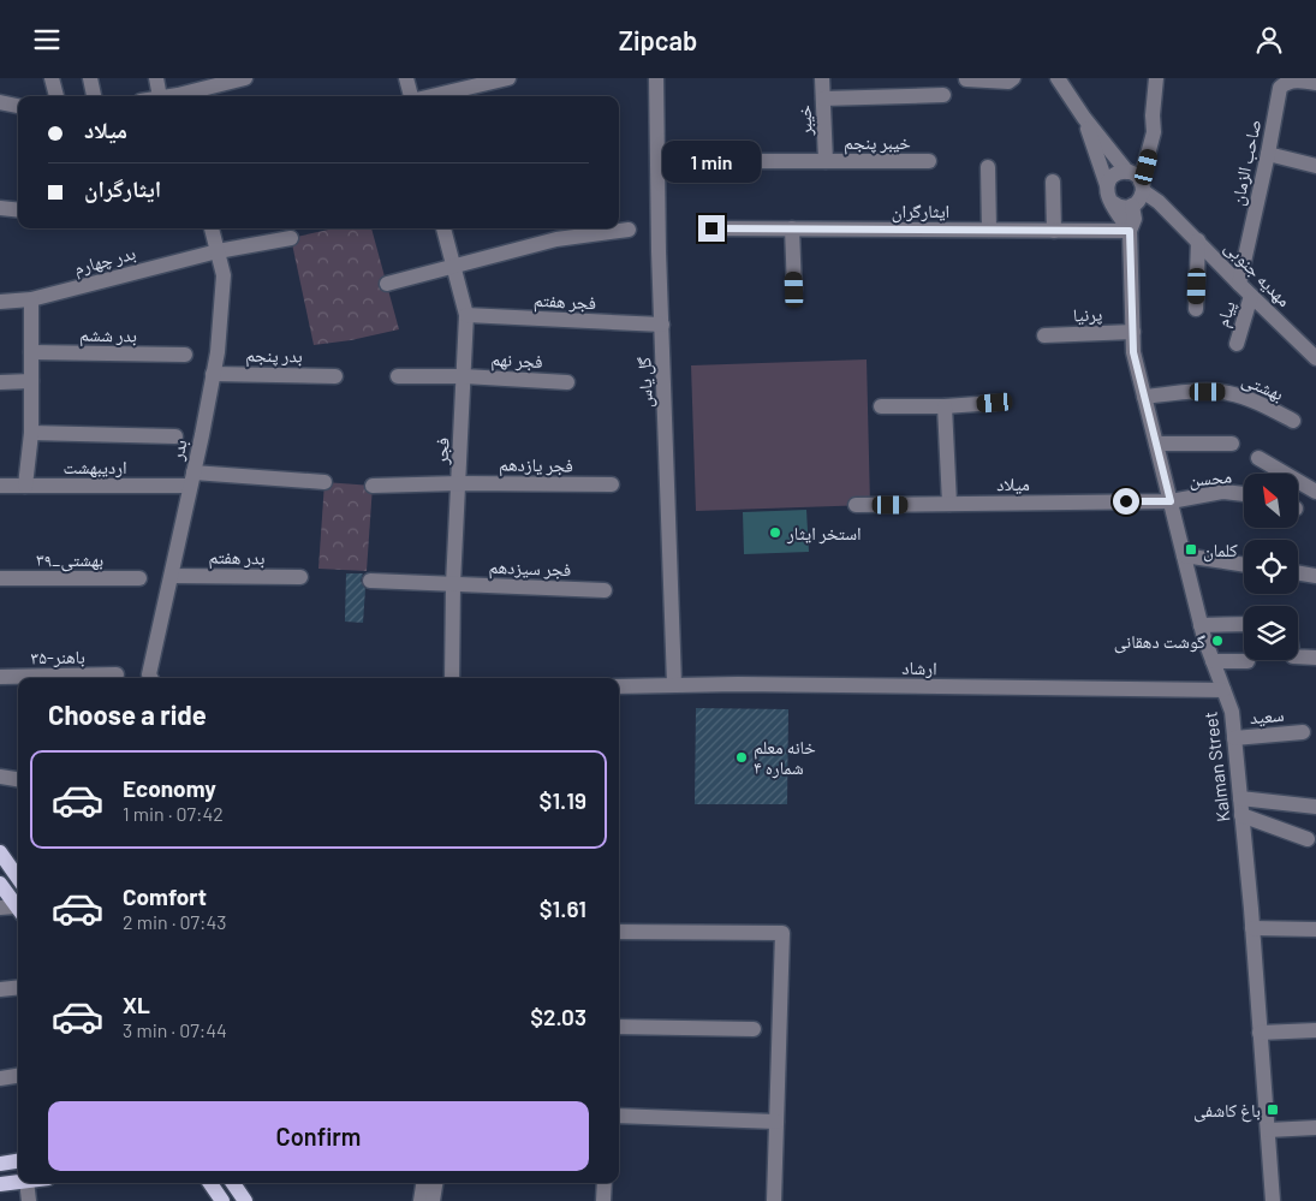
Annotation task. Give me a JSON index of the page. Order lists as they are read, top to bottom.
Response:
{
  "streets": {
    "street": [
      "خیبر",
      "خیبر پنجم",
      "صاحب الزمان",
      "ایثارگران",
      "بدر چهارم",
      "مهدیه جنوبی",
      "فجر هفتم",
      "پرنیا",
      "پیام",
      "بدر ششم",
      "بدر پنجم",
      "فجر نهم",
      "گل یاس",
      "بهشتی",
      "بدر",
      "فجر",
      "فجر یازدهم",
      "اردیبهشت",
      "محسن",
      "میلاد",
      "بدر هفتم",
      "۳۹_بهشتی",
      "فجر سیزدهم",
      "۳۵-باهنر",
      "ارشاد",
      "سعید",
      "Kalman Street"
    ]
  },
  "crossings": [
    ["خیبر", "خیبر پنجم"],
    ["صاحب الزمان", "مهدیه جنوبی"],
    ["ایثارگران", "Kalman Street"],
    ["بدر چهارم", "بدر"],
    ["مهدیه جنوبی", "پیام"],
    ["مهدیه جنوبی", "Kalman Street"],
    ["فجر هفتم", "گل یاس"],
    ["فجر هفتم", "فجر"],
    ["پرنیا", "Kalman Street"],
    ["بدر پنجم", "بدر"],
    ["فجر نهم", "فجر"],
    ["گل یاس", "ارشاد"],
    ["بهشتی", "Kalman Street"],
    ["بدر", "اردیبهشت"],
    ["بدر", "بدر هفتم"],
    ["فجر", "فجر یازدهم"],
    ["فجر", "فجر سیزدهم"],
    ["محسن", "میلاد"],
    ["محسن", "Kalman Street"],
    ["میلاد", "Kalman Street"],
    ["ارشاد", "Kalman Street"],
    ["سعید", "Kalman Street"]
  ],
  "places": {
    "other": ["استخر ایثار", "گوشت دهقانی", "خانه معلم شماره ۴"],
    "transit": ["کلمان", "باغ کاشفی"]
  },
  "north": "top left",
  "page": {
    "header": "Zipcab",
    "banner": ["میلاد", "ایثارگران"],
    "bubble": "1 min",
    "heading": "Choose a ride",
    "list": [
      {
        "name": "Economy",
        "note": "1 min · 07:42",
        "value": "$1.19"
      },
      {
        "name": "Comfort",
        "note": "2 min · 07:43",
        "value": "$1.61"
      },
      {
        "name": "XL",
        "note": "3 min · 07:44",
        "value": "$2.03"
      }
    ],
    "buttons": "Confirm"
  }
}
